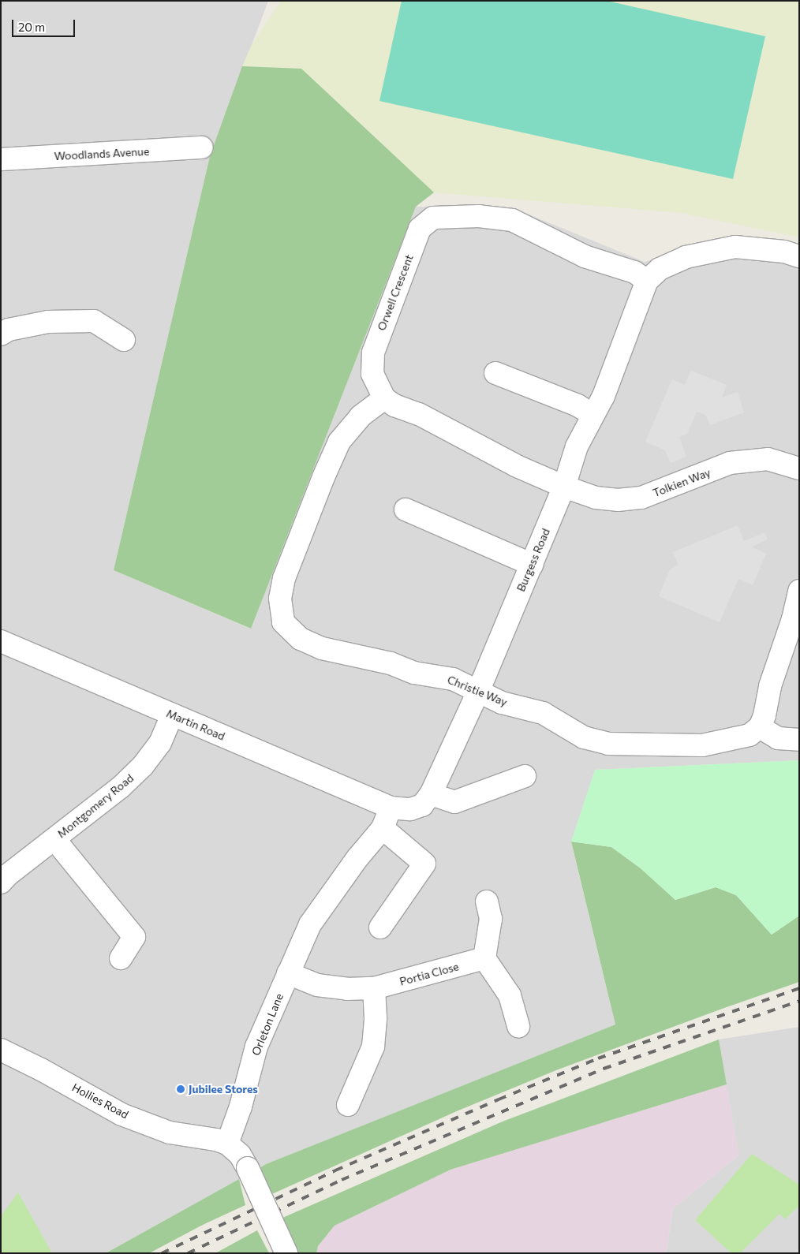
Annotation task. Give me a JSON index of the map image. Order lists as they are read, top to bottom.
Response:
{
  "streets": {
    "street": [
      "Woodlands Avenue",
      "Orwell Crescent",
      "Tolkien Way",
      "Burgess Road",
      "Christie Way",
      "Martin Road",
      "Montgomery Road",
      "Portia Close",
      "Orleton Lane",
      "Hollies Road"
    ]
  },
  "crossings": [
    ["Orwell Crescent", "Burgess Road"],
    ["Orwell Crescent", "Christie Way"],
    ["Tolkien Way", "Burgess Road"],
    ["Burgess Road", "Christie Way"],
    ["Burgess Road", "Martin Road"],
    ["Burgess Road", "Orleton Lane"],
    ["Martin Road", "Montgomery Road"],
    ["Martin Road", "Orleton Lane"],
    ["Portia Close", "Orleton Lane"],
    ["Orleton Lane", "Hollies Road"]
  ],
  "places": ["Jubilee Stores"],
  "scale_bar": "20 m"
}
